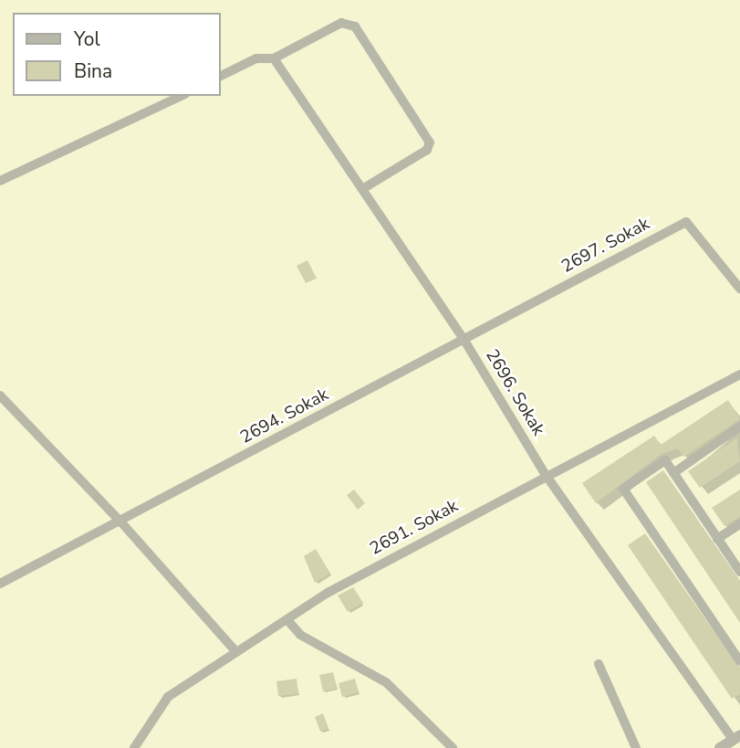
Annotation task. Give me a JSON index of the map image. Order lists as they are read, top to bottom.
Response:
{
  "streets": {
    "street": [
      "2697. Sokak",
      "2696. Sokak",
      "2694. Sokak",
      "2691. Sokak"
    ]
  },
  "crossings": [
    ["2697. Sokak", "2696. Sokak"],
    ["2697. Sokak", "2694. Sokak"],
    ["2696. Sokak", "2694. Sokak"],
    ["2696. Sokak", "2691. Sokak"]
  ],
  "legend": ["Yol", "Bina"]
}
